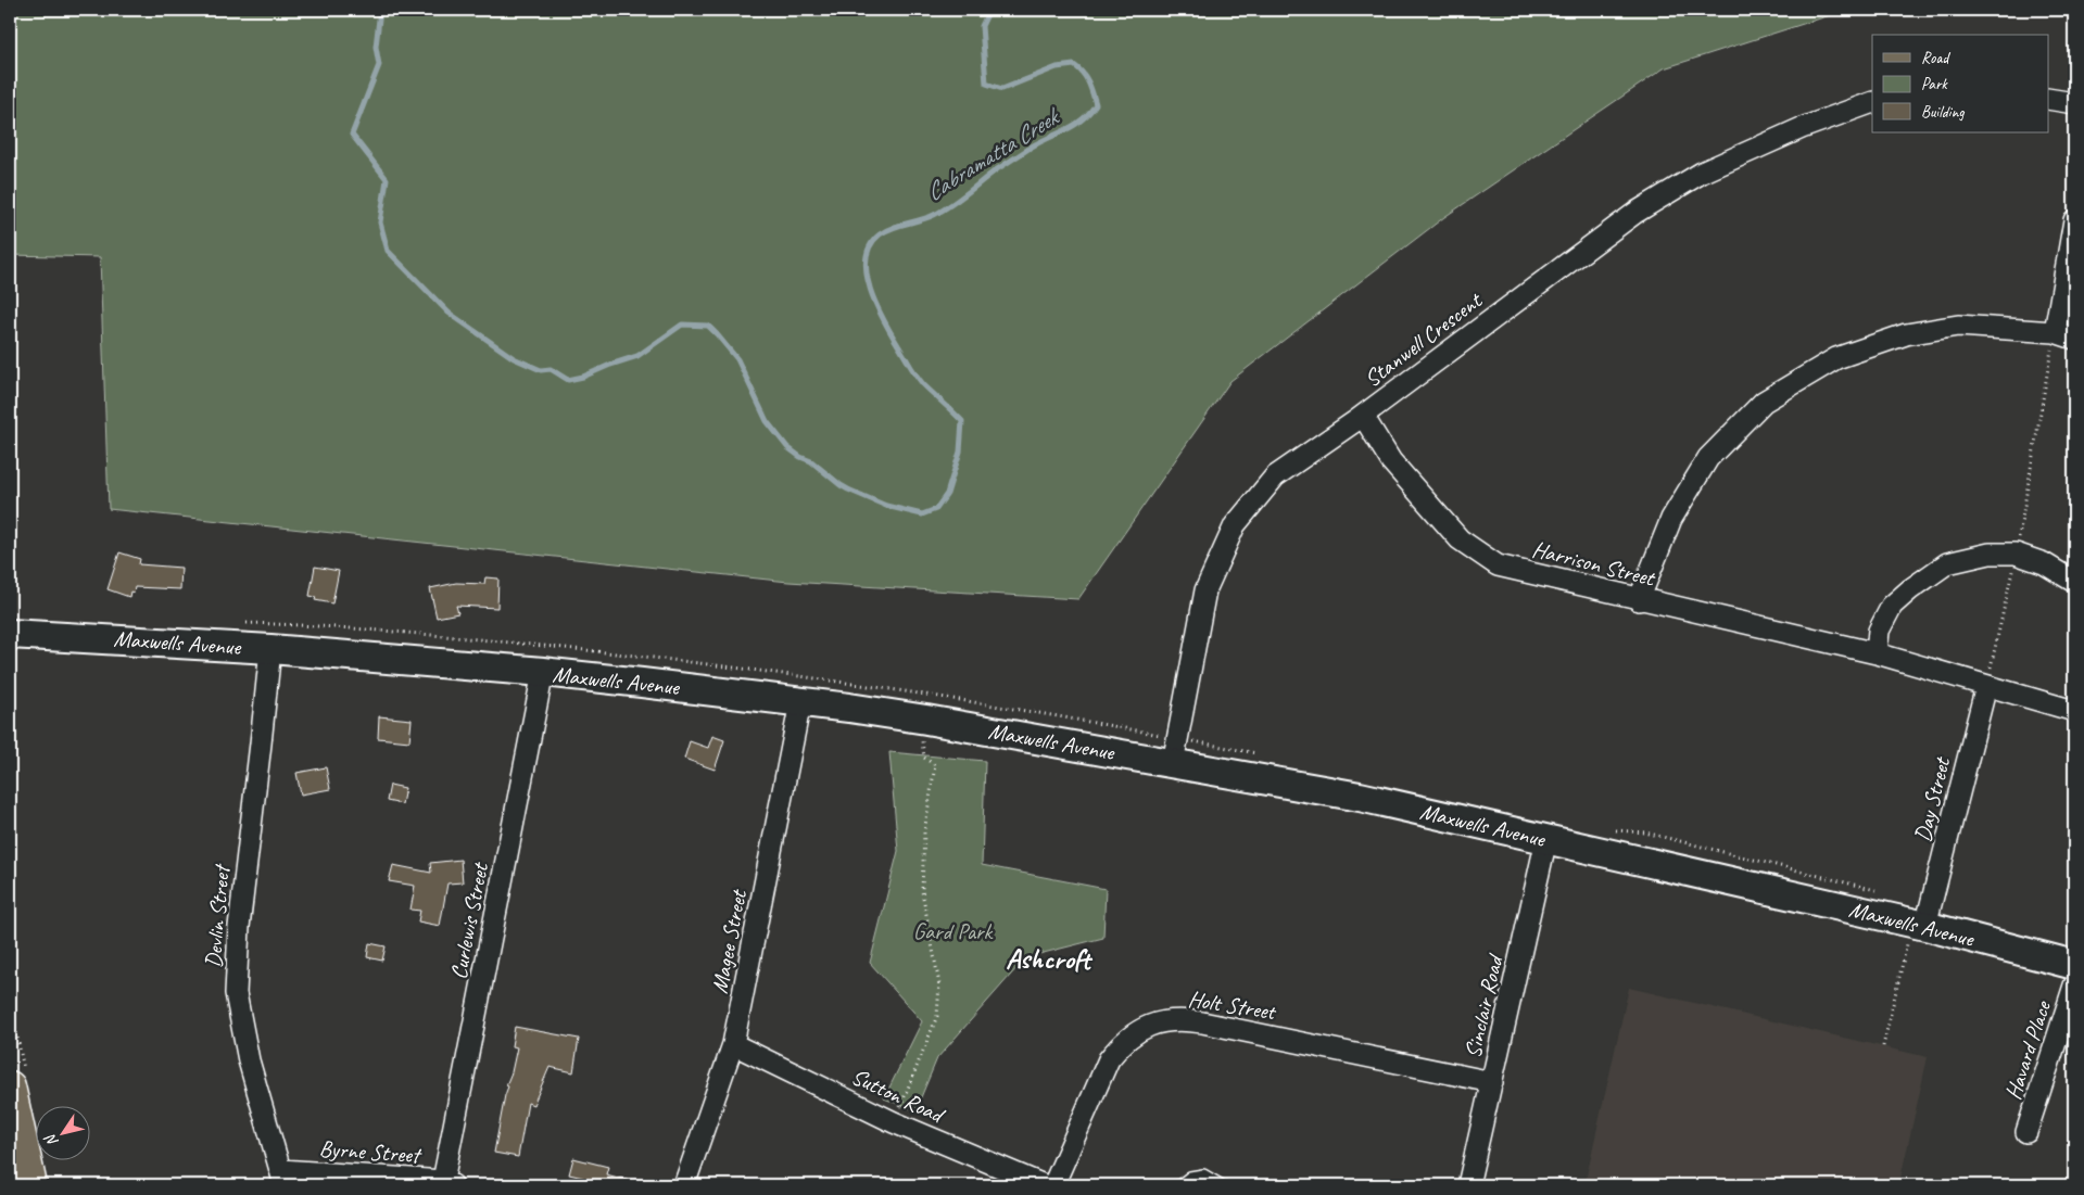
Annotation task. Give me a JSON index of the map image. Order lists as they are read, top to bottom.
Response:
{
  "streets": {
    "street": [
      "Stanwell Crescent",
      "Harrison Street",
      "Maxwells Avenue",
      "Day Street",
      "Devlin Street",
      "Curlewis Street",
      "Magee Street",
      "Holt Street",
      "Sinclair Road",
      "Havard Place",
      "Sutton Road",
      "Byrne Street"
    ]
  },
  "crossings": [
    ["Stanwell Crescent", "Harrison Street"],
    ["Stanwell Crescent", "Maxwells Avenue"],
    ["Harrison Street", "Day Street"],
    ["Maxwells Avenue", "Day Street"],
    ["Maxwells Avenue", "Devlin Street"],
    ["Maxwells Avenue", "Curlewis Street"],
    ["Maxwells Avenue", "Magee Street"],
    ["Maxwells Avenue", "Sinclair Road"],
    ["Devlin Street", "Byrne Street"],
    ["Curlewis Street", "Byrne Street"],
    ["Magee Street", "Sutton Road"],
    ["Holt Street", "Sinclair Road"]
  ],
  "districts": ["Ashcroft"],
  "water": ["Cabramatta Creek"],
  "parks": ["Gard Park"],
  "legend": ["Road", "Park", "Building"],
  "north": "bottom left"
}
